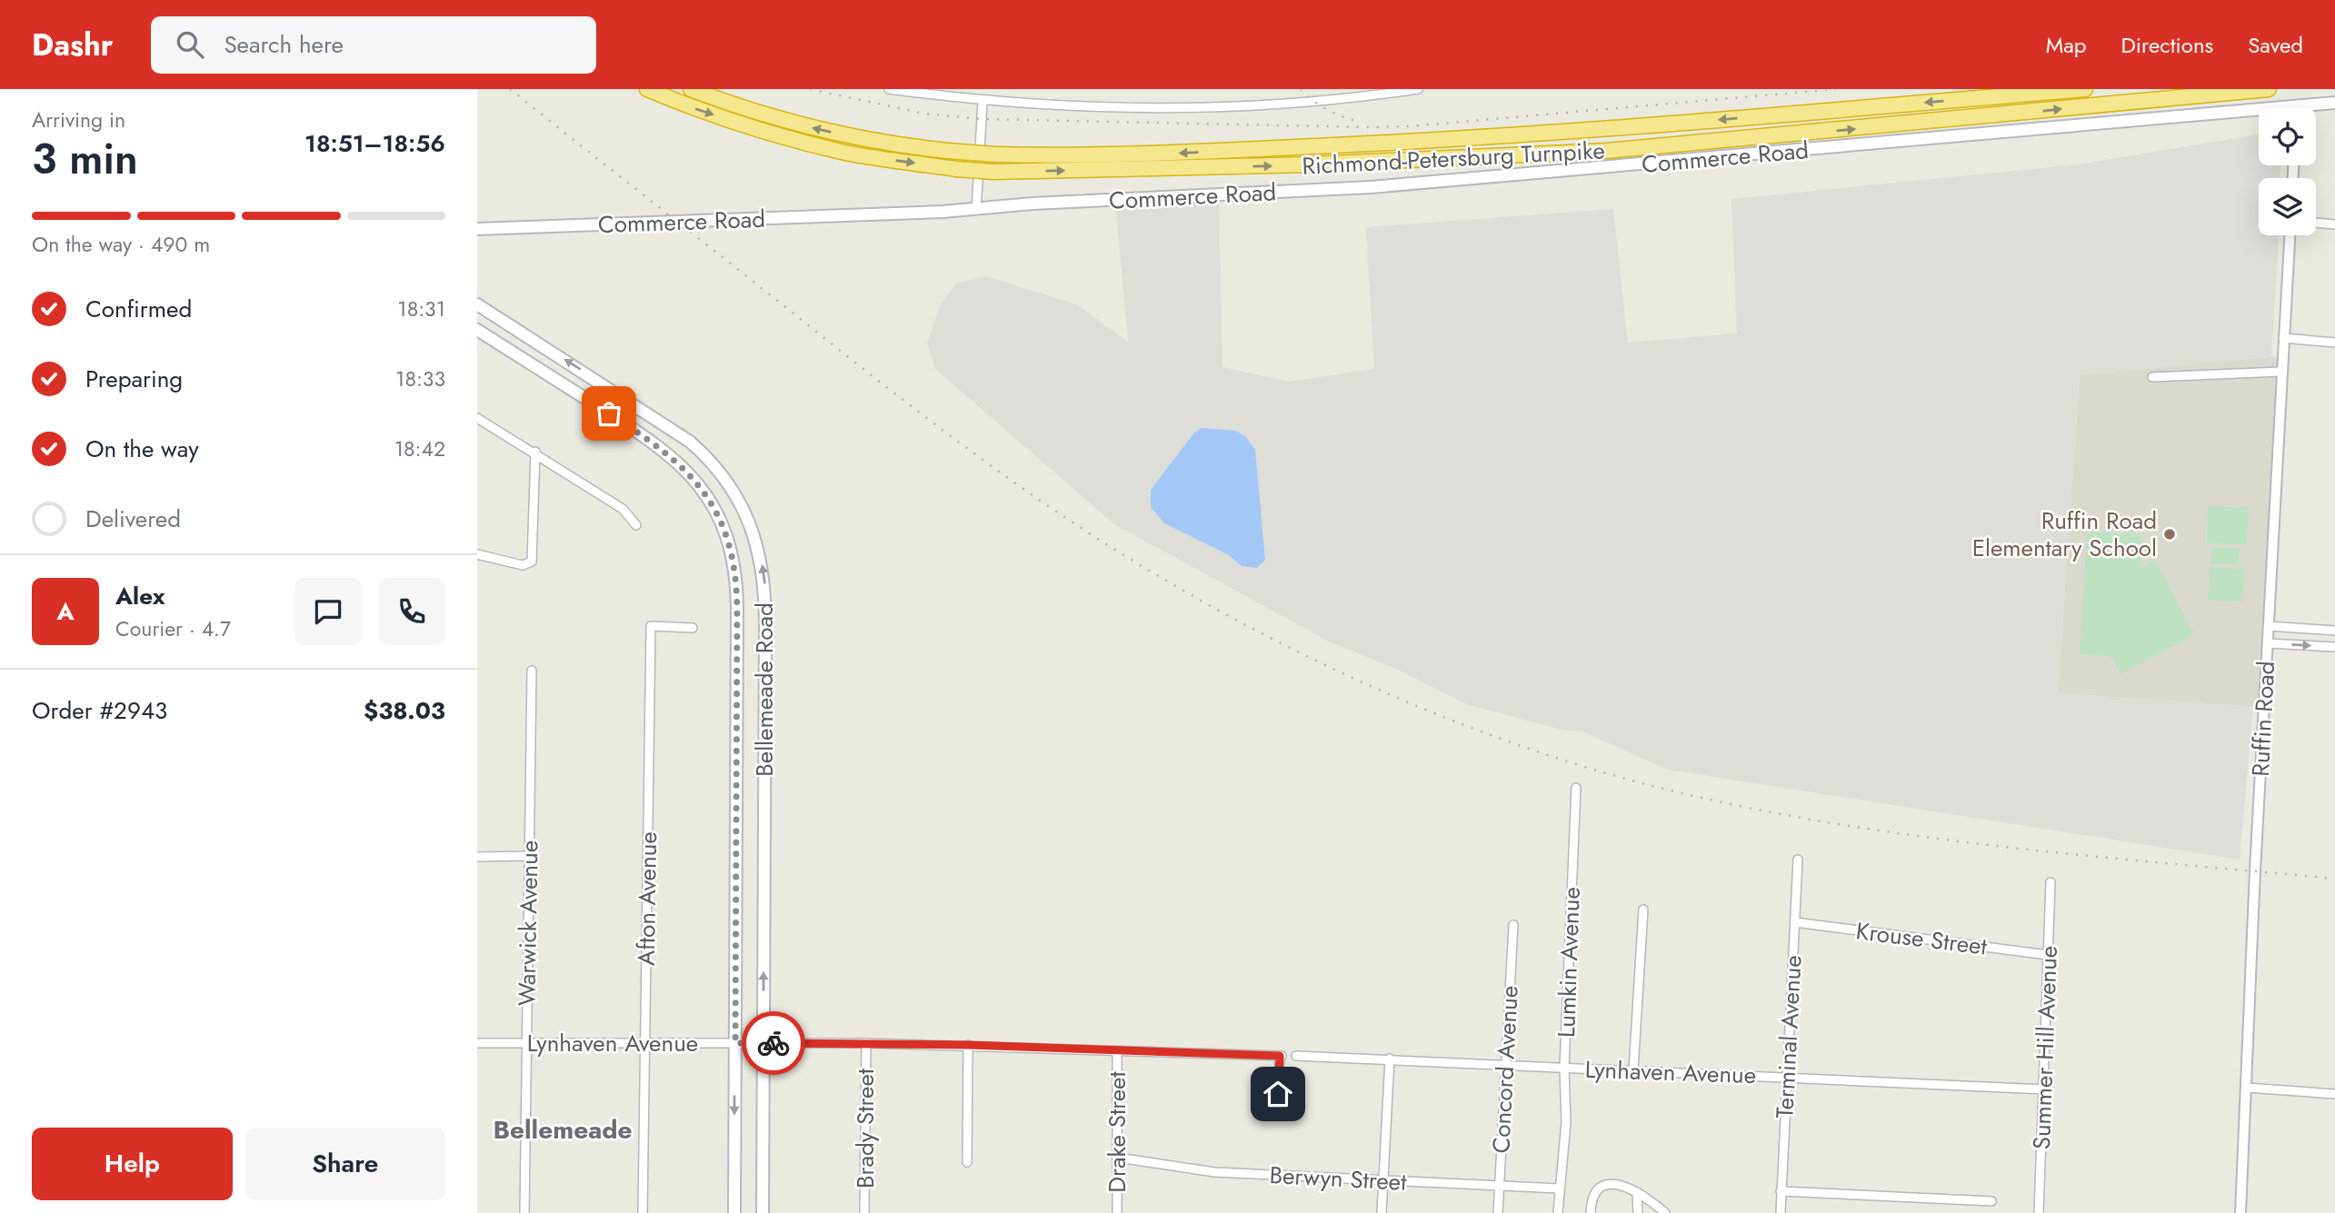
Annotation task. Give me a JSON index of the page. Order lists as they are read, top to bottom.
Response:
{
  "streets": {
    "highway": ["Richmond-Petersburg Turnpike"],
    "main road": ["Commerce Road", "Bellemeade Road"],
    "street": [
      "Ruffin Road",
      "Afton Avenue",
      "Warwick Avenue",
      "Krouse Street",
      "Lumkin Avenue",
      "Terminal Avenue",
      "Lynhaven Avenue",
      "Summer Hill Avenue",
      "Concord Avenue",
      "Brady Street",
      "Drake Street",
      "Berwyn Street"
    ]
  },
  "crossings": [
    ["Bellemeade Road", "Lynhaven Avenue"],
    ["Afton Avenue", "Lynhaven Avenue"],
    ["Warwick Avenue", "Lynhaven Avenue"],
    ["Krouse Street", "Terminal Avenue"],
    ["Krouse Street", "Summer Hill Avenue"],
    ["Lumkin Avenue", "Lynhaven Avenue"],
    ["Lumkin Avenue", "Berwyn Street"],
    ["Terminal Avenue", "Lynhaven Avenue"],
    ["Lynhaven Avenue", "Summer Hill Avenue"],
    ["Lynhaven Avenue", "Concord Avenue"],
    ["Lynhaven Avenue", "Brady Street"],
    ["Lynhaven Avenue", "Drake Street"],
    ["Concord Avenue", "Berwyn Street"],
    ["Drake Street", "Berwyn Street"]
  ],
  "districts": ["Bellemeade"],
  "places": ["Ruffin Road Elementary School"],
  "page": {
    "header": "Dashr",
    "search": "Search here",
    "nav": ["Map", "Directions", "Saved"],
    "heading": ["3 min", "Arriving in", "18:51–18:56"],
    "panel": [
      "Alex",
      "Courier · 4.7",
      "Order #2943",
      "$38.03"
    ],
    "bar": "On the way · 490 m",
    "list": [
      ["Confirmed", "18:31"],
      ["Preparing", "18:33"],
      ["On the way", "18:42"],
      "Delivered"
    ],
    "round": "A",
    "buttons": ["Help", "Share"]
  }
}
